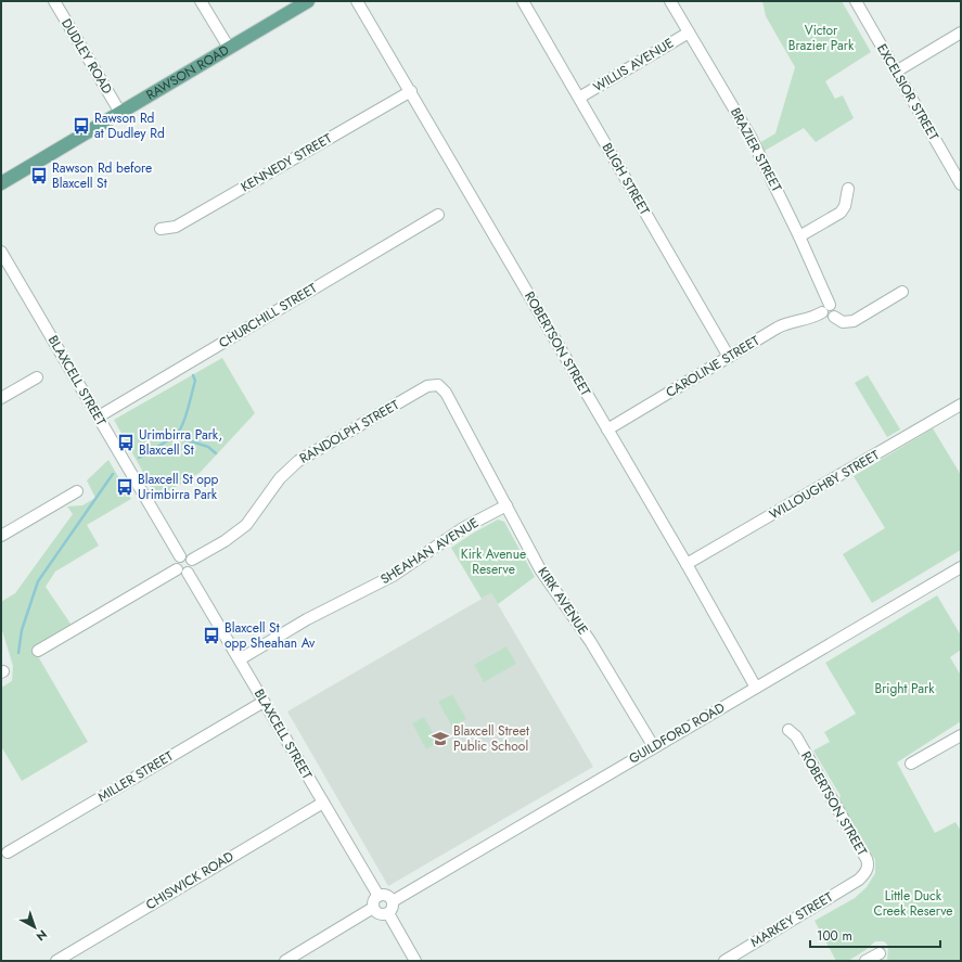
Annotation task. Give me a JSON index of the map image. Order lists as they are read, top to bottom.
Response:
{
  "streets": {
    "main road": ["RAWSON ROAD"],
    "street": [
      "DUDLEY ROAD",
      "WILLIS AVENUE",
      "EXCELSIOR STREET",
      "BRAZIER STREET",
      "KENNEDY STREET",
      "BLIGH STREET",
      "CHURCHILL STREET",
      "ROBERTSON STREET",
      "CAROLINE STREET",
      "BLAXCELL STREET",
      "RANDOLPH STREET",
      "WILLOUGHBY STREET",
      "SHEAHAN AVENUE",
      "KIRK AVENUE",
      "GUILDFORD ROAD",
      "MILLER STREET",
      "CHISWICK ROAD",
      "MARKEY STREET"
    ]
  },
  "crossings": [
    ["DUDLEY ROAD", "RAWSON ROAD"],
    ["WILLIS AVENUE", "BRAZIER STREET"],
    ["WILLIS AVENUE", "BLIGH STREET"],
    ["BRAZIER STREET", "CAROLINE STREET"],
    ["KENNEDY STREET", "ROBERTSON STREET"],
    ["BLIGH STREET", "CAROLINE STREET"],
    ["CHURCHILL STREET", "BLAXCELL STREET"],
    ["ROBERTSON STREET", "CAROLINE STREET"],
    ["ROBERTSON STREET", "WILLOUGHBY STREET"],
    ["ROBERTSON STREET", "GUILDFORD ROAD"],
    ["ROBERTSON STREET", "MARKEY STREET"],
    ["BLAXCELL STREET", "RANDOLPH STREET"],
    ["BLAXCELL STREET", "SHEAHAN AVENUE"],
    ["BLAXCELL STREET", "GUILDFORD ROAD"],
    ["BLAXCELL STREET", "MILLER STREET"],
    ["BLAXCELL STREET", "CHISWICK ROAD"],
    ["RANDOLPH STREET", "KIRK AVENUE"],
    ["SHEAHAN AVENUE", "KIRK AVENUE"],
    ["KIRK AVENUE", "GUILDFORD ROAD"]
  ],
  "parks": [
    "Victor Brazier Park",
    "Kirk Avenue Reserve",
    "Bright Park",
    "Little Duck Creek Reserve"
  ],
  "places": {
    "bus stop": [
      "Rawson Rd at Dudley Rd",
      "Rawson Rd before Blaxcell St",
      "Urimbirra Park, Blaxcell St",
      "Blaxcell St opp Urimbirra Park",
      "Blaxcell St opp Sheahan Av"
    ],
    "school or university": ["Blaxcell Street Public School"]
  },
  "scale_bar": "100 m",
  "north": "bottom right"
}
